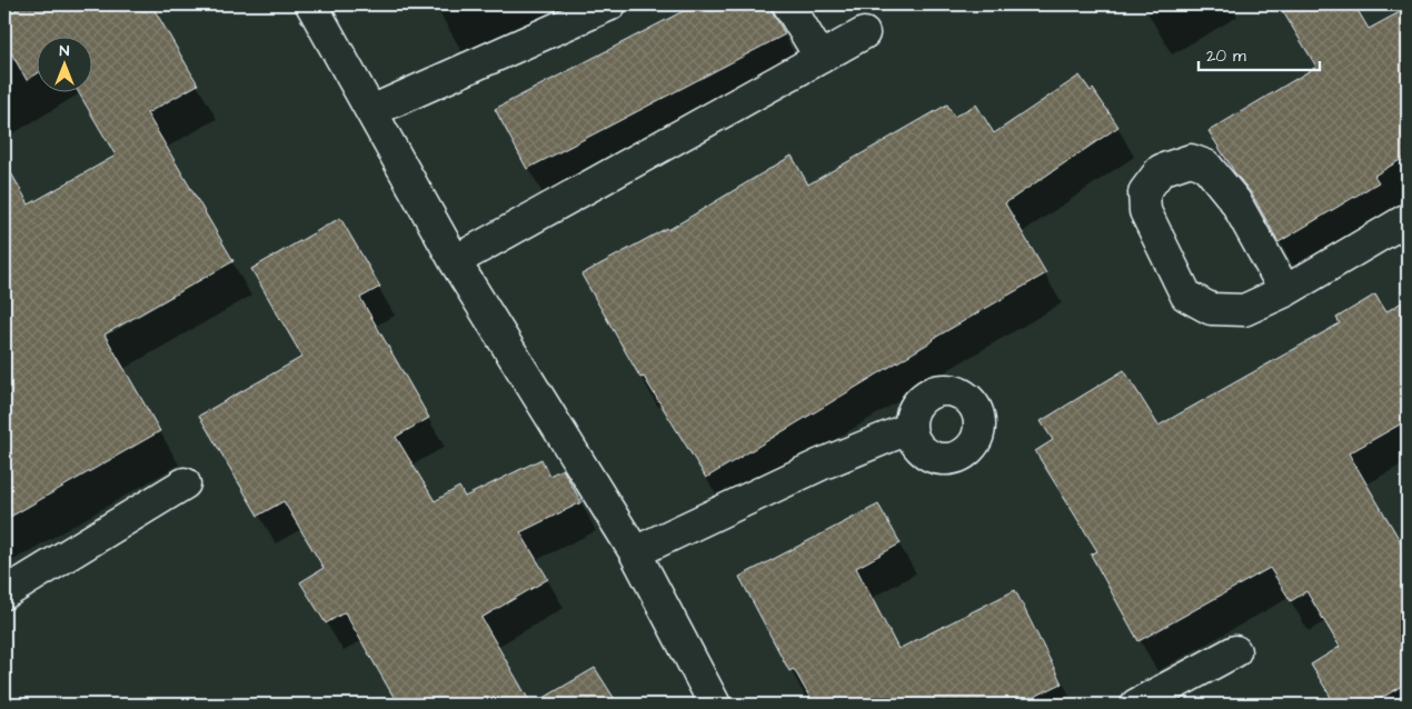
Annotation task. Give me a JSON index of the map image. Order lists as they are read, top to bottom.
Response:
{
  "scale_bar": "20 m",
  "north": "top"
}
